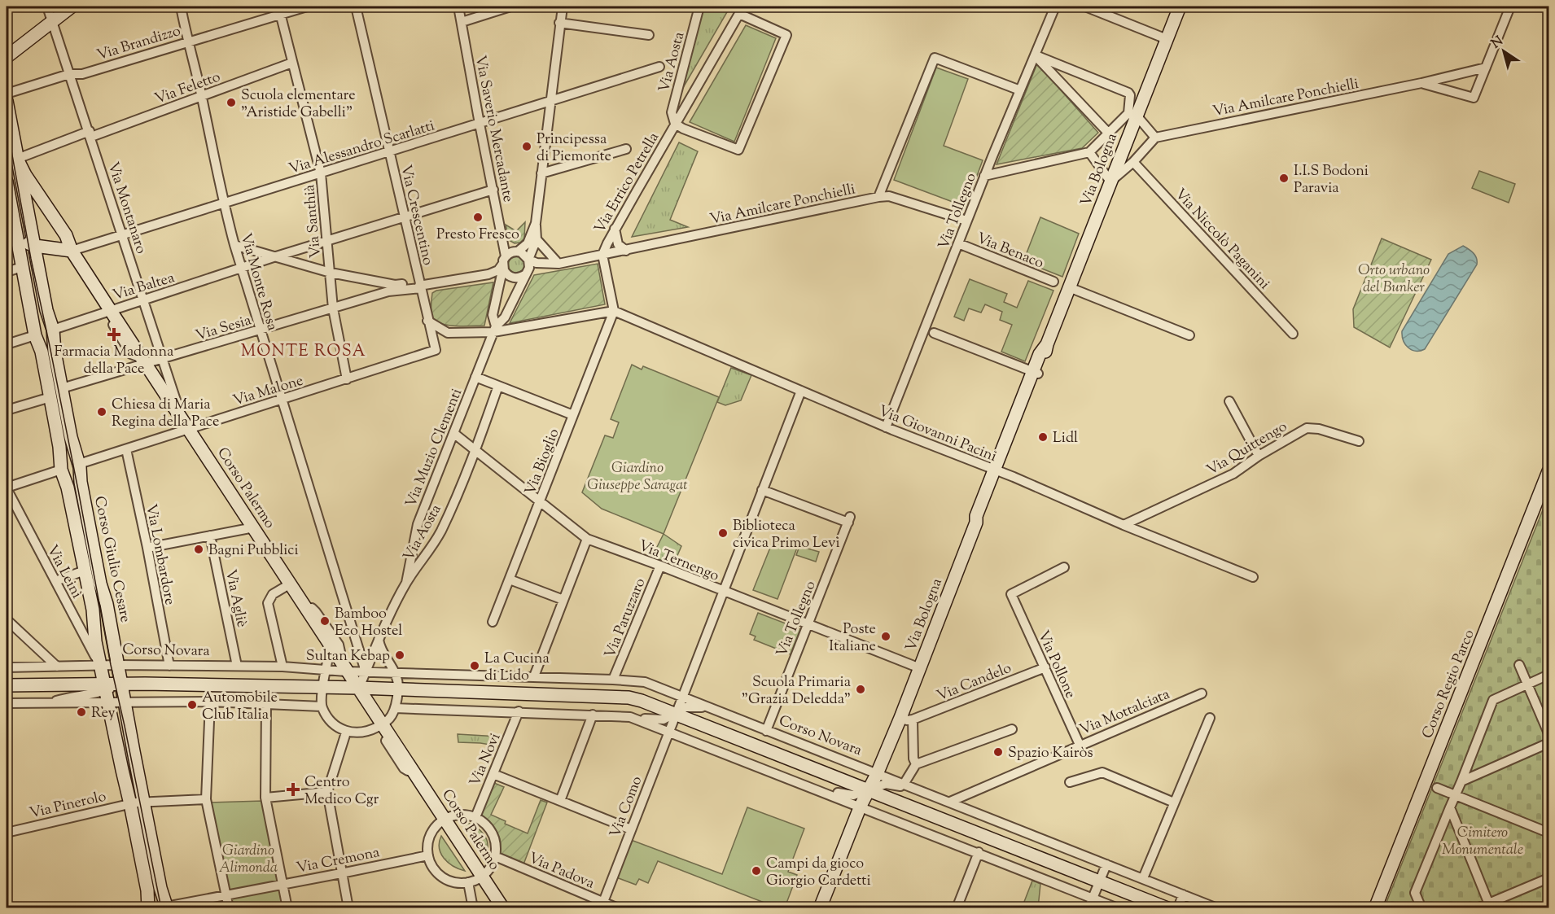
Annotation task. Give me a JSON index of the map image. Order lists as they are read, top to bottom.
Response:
{
  "streets": {
    "main road": [
      "Via Bologna",
      "Corso Palermo",
      "Corso Giulio Cesare",
      "Corso Regio Parco"
    ],
    "street": [
      "Via Brandizzo",
      "Via Aosta",
      "Via Feletto",
      "Via Amilcare Ponchielli",
      "Via Saverio Mercadante",
      "Via Alessandro Scarlatti",
      "Via Errico Petrella",
      "Via Montanaro",
      "Via Tollegno",
      "Via Crescentino",
      "Via Santhià",
      "Via Niccolò Paganini",
      "Via Benaco",
      "Via Monte Rosa",
      "Via Baltea",
      "Via Sesia",
      "Via Malone",
      "Via Giovanni Pacini",
      "Via Muzio Clementi",
      "Via Quittengo",
      "Via Bioglio",
      "Via Lombardore",
      "Via Ternengo",
      "Via Leinì",
      "Via Agliè",
      "Via Paruzzaro",
      "Corso Novara",
      "Via Pollone",
      "Via Candelo",
      "Via Mottalciata",
      "Via Novi",
      "Via Pinerolo",
      "Via Como",
      "Via Cremona",
      "Via Padova"
    ]
  },
  "crossings": [
    ["Via Brandizzo", "Via Montanaro"],
    ["Via Brandizzo", "Via Santhià"],
    ["Via Brandizzo", "Via Monte Rosa"],
    ["Via Aosta", "Via Errico Petrella"],
    ["Via Aosta", "Via Monte Rosa"],
    ["Via Aosta", "Via Muzio Clementi"],
    ["Via Aosta", "Corso Palermo"],
    ["Via Aosta", "Via Ternengo"],
    ["Via Aosta", "Corso Novara"],
    ["Via Feletto", "Via Montanaro"],
    ["Via Feletto", "Via Santhià"],
    ["Via Feletto", "Via Monte Rosa"],
    ["Via Feletto", "Corso Palermo"],
    ["Via Feletto", "Corso Giulio Cesare"],
    ["Via Amilcare Ponchielli", "Via Saverio Mercadante"],
    ["Via Amilcare Ponchielli", "Via Errico Petrella"],
    ["Via Amilcare Ponchielli", "Via Tollegno"],
    ["Via Saverio Mercadante", "Via Alessandro Scarlatti"],
    ["Via Saverio Mercadante", "Via Baltea"],
    ["Via Alessandro Scarlatti", "Via Montanaro"],
    ["Via Alessandro Scarlatti", "Via Crescentino"],
    ["Via Alessandro Scarlatti", "Via Santhià"],
    ["Via Alessandro Scarlatti", "Via Monte Rosa"],
    ["Via Alessandro Scarlatti", "Corso Palermo"],
    ["Via Bologna", "Via Giovanni Pacini"],
    ["Via Bologna", "Via Ternengo"],
    ["Via Bologna", "Corso Novara"],
    ["Via Montanaro", "Via Baltea"],
    ["Via Montanaro", "Via Sesia"],
    ["Via Montanaro", "Corso Palermo"],
    ["Via Tollegno", "Via Benaco"],
    ["Via Tollegno", "Via Giovanni Pacini"],
    ["Via Tollegno", "Via Ternengo"],
    ["Via Tollegno", "Corso Novara"],
    ["Via Tollegno", "Via Como"],
    ["Via Crescentino", "Via Baltea"],
    ["Via Crescentino", "Via Sesia"],
    ["Via Crescentino", "Via Malone"],
    ["Via Santhià", "Via Baltea"],
    ["Via Santhià", "Via Sesia"],
    ["Via Santhià", "Via Malone"],
    ["Via Monte Rosa", "Via Baltea"],
    ["Via Monte Rosa", "Via Sesia"],
    ["Via Monte Rosa", "Via Malone"],
    ["Via Monte Rosa", "Corso Novara"],
    ["Via Baltea", "Corso Palermo"],
    ["Via Baltea", "Corso Giulio Cesare"],
    ["Via Sesia", "Corso Palermo"],
    ["Via Sesia", "Corso Giulio Cesare"],
    ["Via Malone", "Corso Palermo"],
    ["Via Malone", "Via Lombardore"],
    ["Via Malone", "Corso Giulio Cesare"],
    ["Via Giovanni Pacini", "Via Quittengo"],
    ["Via Giovanni Pacini", "Via Bioglio"],
    ["Via Giovanni Pacini", "Via Como"],
    ["Via Muzio Clementi", "Via Ternengo"],
    ["Via Bioglio", "Via Ternengo"],
    ["Corso Palermo", "Corso Giulio Cesare"],
    ["Corso Palermo", "Corso Novara"],
    ["Via Lombardore", "Corso Novara"],
    ["Corso Giulio Cesare", "Via Leinì"],
    ["Corso Giulio Cesare", "Corso Novara"],
    ["Corso Giulio Cesare", "Via Pinerolo"],
    ["Corso Giulio Cesare", "Via Cremona"],
    ["Via Ternengo", "Via Paruzzaro"],
    ["Via Ternengo", "Via Como"],
    ["Via Leinì", "Corso Novara"],
    ["Via Agliè", "Corso Novara"],
    ["Via Paruzzaro", "Corso Novara"],
    ["Corso Novara", "Via Mottalciata"],
    ["Corso Novara", "Via Como"],
    ["Via Pollone", "Via Candelo"],
    ["Via Pollone", "Via Mottalciata"],
    ["Via Como", "Via Padova"]
  ],
  "districts": ["MONTE ROSA"],
  "parks": [
    "Orto urbano del Bunker",
    "Giardino Giuseppe Saragat",
    "Cimitero Monumentale",
    "Giardino Alimonda"
  ],
  "places": {
    "other": [
      "Scuola elementare \"Aristide Gabelli\"",
      "Principessa di Piemonte",
      "I.I.S Bodoni Paravia",
      "Presto Fresco",
      "Chiesa di Maria Regina della Pace",
      "Lidl",
      "Biblioteca civica Primo Levi",
      "Bagni Pubblici",
      "Bamboo Eco Hostel",
      "Poste Italiane",
      "Sultan Kebap",
      "La Cucina di Lido",
      "Scuola Primaria \"Grazia Deledda\"",
      "Automobile Club Italia",
      "Rey",
      "Spazio Kairòs",
      "Campi da gioco Giorgio Cardetti"
    ],
    "health": ["Farmacia Madonna della Pace", "Centro Medico Cgr"]
  },
  "north": "top left"
}
